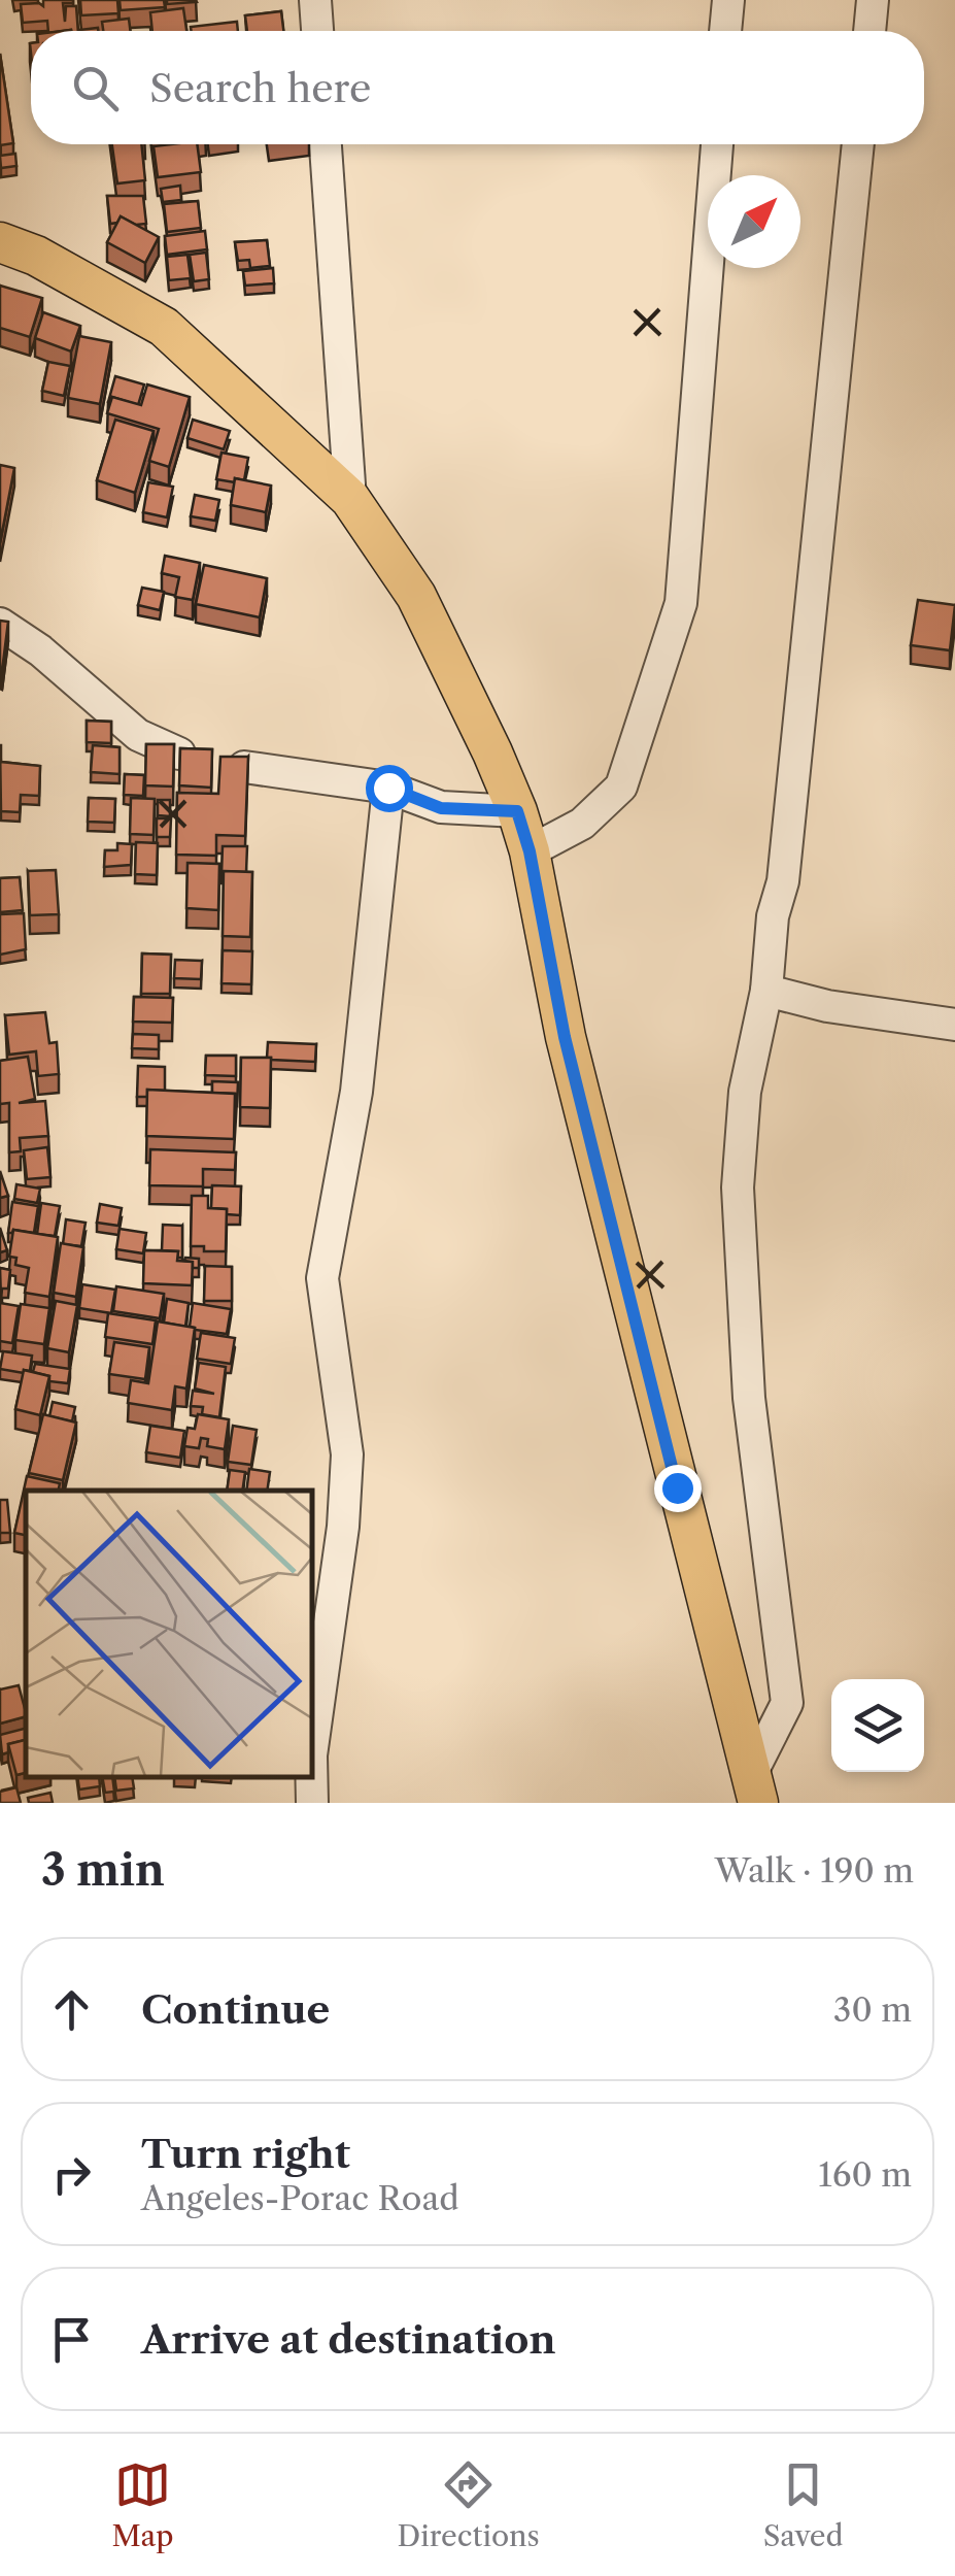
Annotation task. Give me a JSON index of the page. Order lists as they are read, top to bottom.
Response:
{
  "north": "top right",
  "page": {
    "search": "Search here",
    "heading": ["3 min", "Walk · 190 m"],
    "list": [
      ["Continue", "30 m"],
      ["Turn right", "Angeles-Porac Road", "160 m"],
      "Arrive at destination"
    ],
    "nav": ["Map", "Directions", "Saved"]
  }
}
